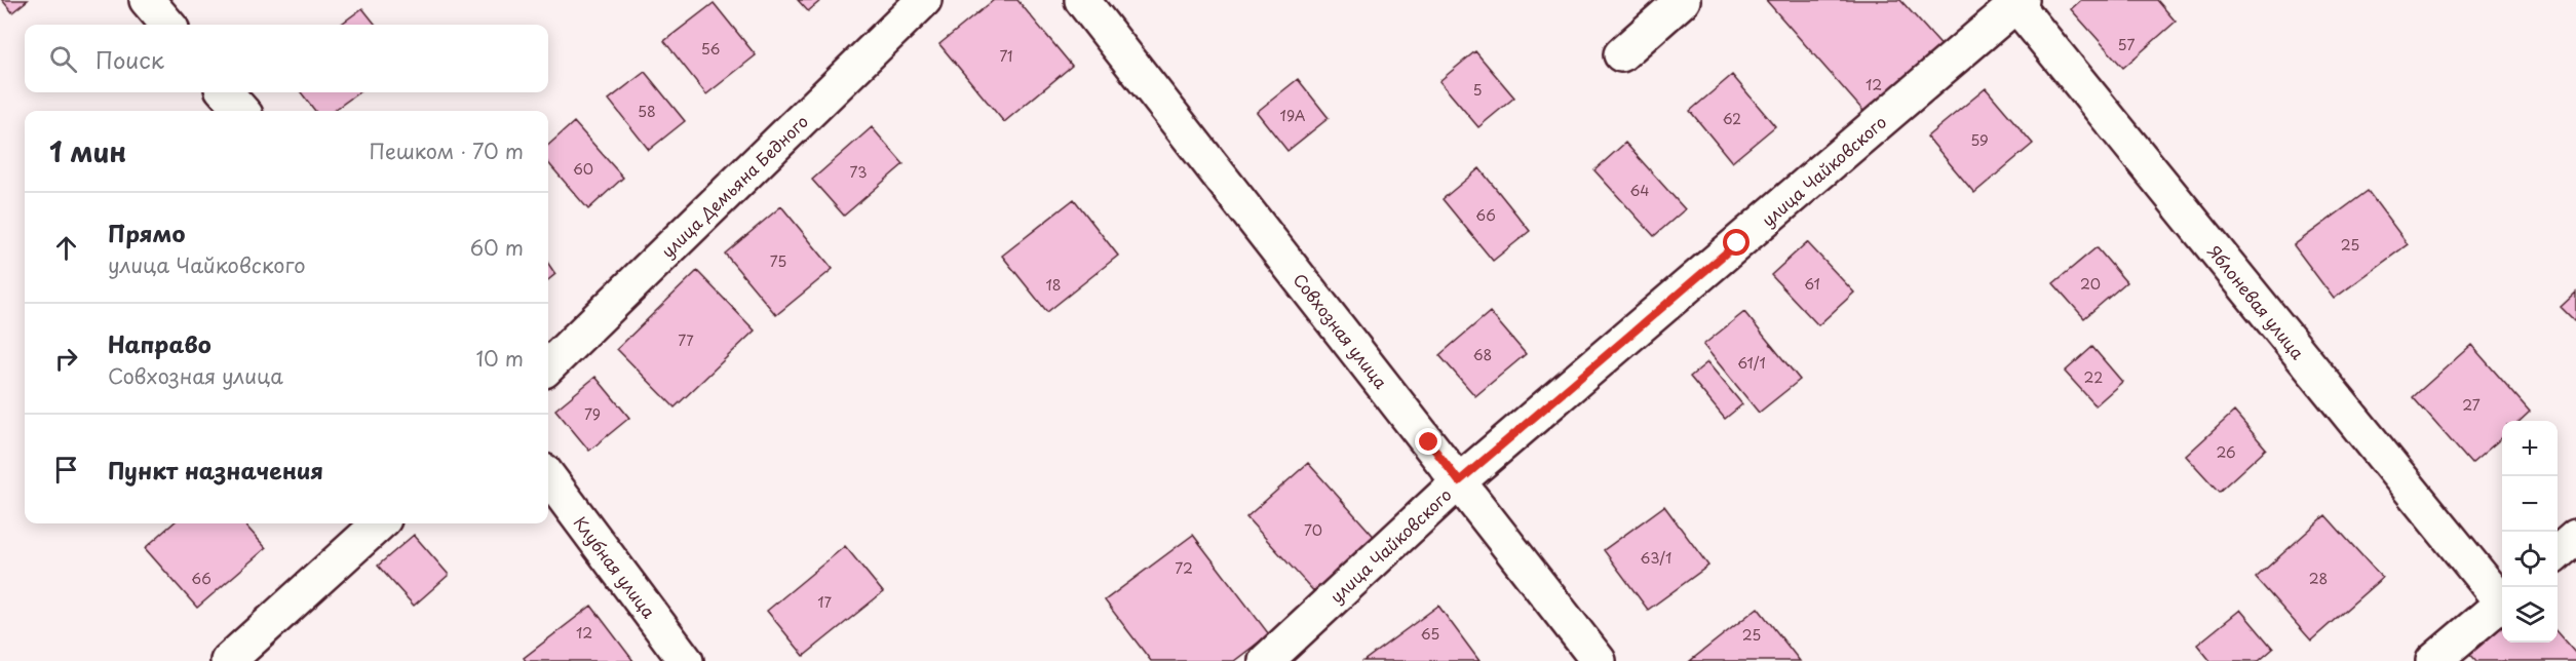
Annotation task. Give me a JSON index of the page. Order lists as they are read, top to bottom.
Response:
{
  "streets": {
    "street": [
      "улица Чайковского",
      "улица Демьяна Бедного",
      "Яблоневая улица",
      "Совхозная улица",
      "Клубная улица"
    ]
  },
  "crossings": [
    ["улица Чайковского", "Яблоневая улица"],
    ["улица Чайковского", "Совхозная улица"]
  ],
  "house_numbers": [
    "57",
    "56",
    "71",
    "12",
    "5",
    "58",
    "19А",
    "62",
    "59",
    "60",
    "73",
    "64",
    "66",
    "25",
    "75",
    "61",
    "20",
    "18",
    "77",
    "68",
    "61/1",
    "22",
    "27",
    "79",
    "26",
    "70",
    "63/1",
    "72",
    "66",
    "28",
    "17",
    "12",
    "65",
    "25"
  ],
  "page": {
    "search": "Поиск",
    "heading": ["1 мин", "Пешком · 70 m"],
    "list": [
      ["Прямо", "улица Чайковского", "60 m"],
      ["Направо", "Совхозная улица", "10 m"],
      "Пункт назначения"
    ],
    "map_buttons": ["+", "−"]
  }
}
